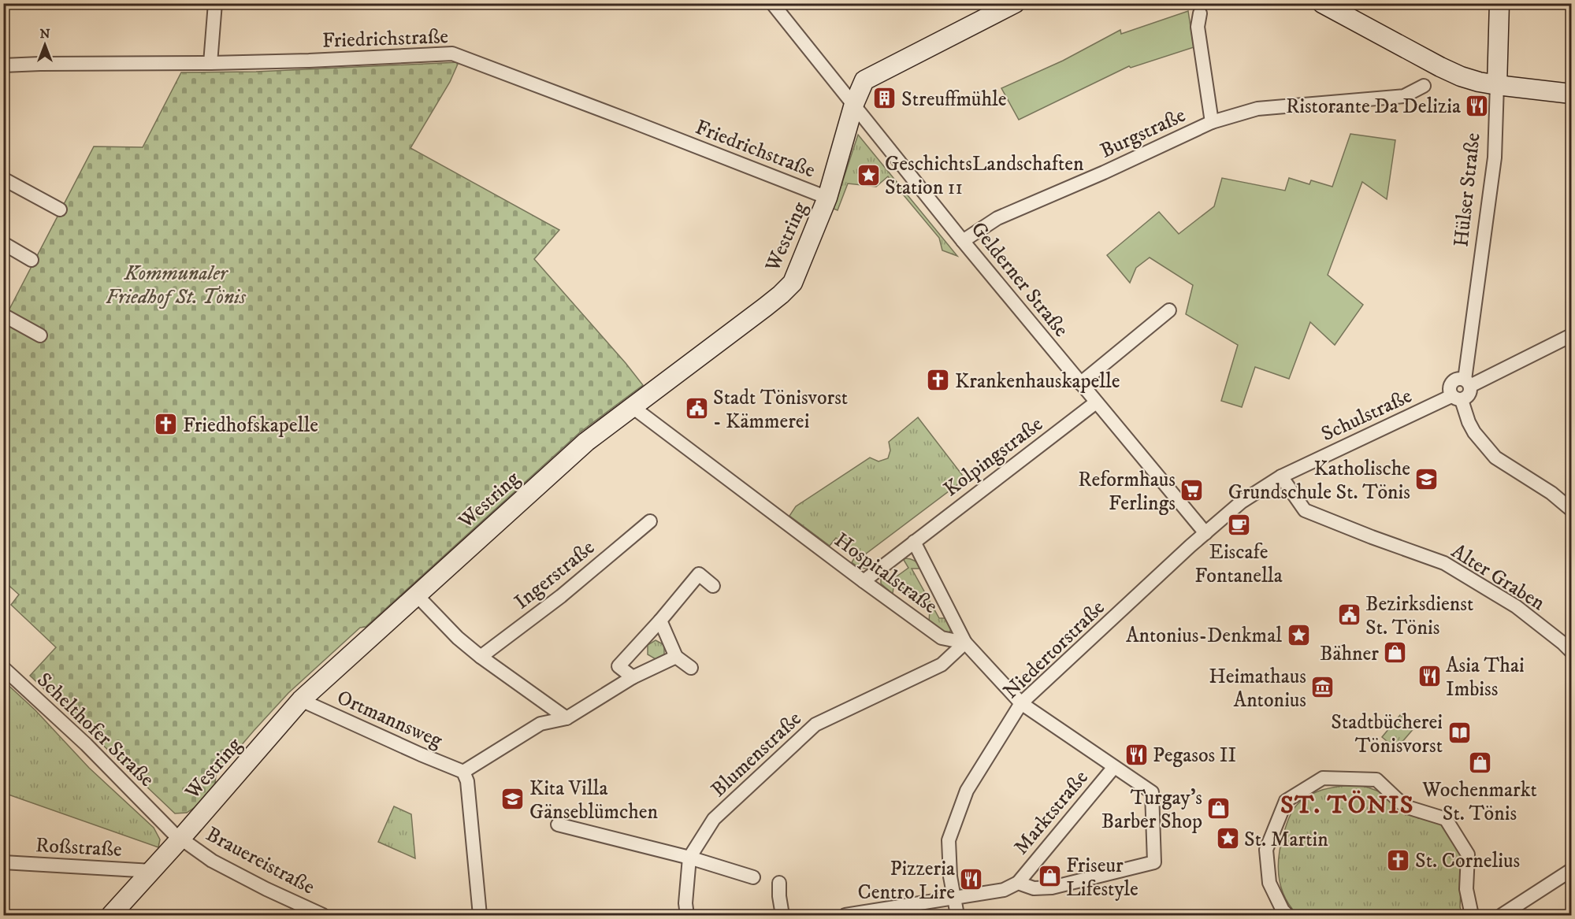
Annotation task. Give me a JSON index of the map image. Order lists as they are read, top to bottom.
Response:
{
  "streets": {
    "street": [
      "Friedrichstraße",
      "Burgstraße",
      "Hülser Straße",
      "Westring",
      "Gelderner Straße",
      "Schulstraße",
      "Kolpingstraße",
      "Hospitalstraße",
      "Ingerstraße",
      "Alter Graben",
      "Niedertorstraße",
      "Ortmannsweg",
      "Schelthofer Straße",
      "Blumenstraße",
      "Marktstraße",
      "Roßstraße",
      "Brauereistraße"
    ]
  },
  "crossings": [
    ["Friedrichstraße", "Westring"],
    ["Burgstraße", "Gelderner Straße"],
    ["Hülser Straße", "Schulstraße"],
    ["Westring", "Gelderner Straße"],
    ["Westring", "Hospitalstraße"],
    ["Westring", "Ortmannsweg"],
    ["Westring", "Schelthofer Straße"],
    ["Westring", "Roßstraße"],
    ["Westring", "Brauereistraße"],
    ["Gelderner Straße", "Schulstraße"],
    ["Gelderner Straße", "Kolpingstraße"],
    ["Gelderner Straße", "Niedertorstraße"],
    ["Schulstraße", "Alter Graben"],
    ["Schulstraße", "Niedertorstraße"],
    ["Kolpingstraße", "Hospitalstraße"],
    ["Hospitalstraße", "Blumenstraße"],
    ["Schelthofer Straße", "Brauereistraße"]
  ],
  "districts": ["ST. TÖNIS"],
  "parks": ["Kommunaler Friedhof St. Tönis"],
  "places": {
    "building": ["Streuffmühle"],
    "restaurant": [
      "Ristorante Da Delizia",
      "Asia Thai Imbiss",
      "Pegasos II",
      "Pizzeria Centro Lire"
    ],
    "place": ["GeschichtsLandschaften Station 11", "Antonius-Denkmal", "St. Martin"],
    "church": ["Krankenhauskapelle", "Friedhofskapelle", "St. Cornelius"],
    "public building": ["Stadt Tönisvorst - Kämmerei", "Bezirksdienst St. Tönis"],
    "school or university": ["Katholische Grundschule St. Tönis", "Kita Villa Gänseblümchen"],
    "supermarket": ["Reformhaus Ferlings"],
    "cafe": ["Eiscafe Fontanella"],
    "shop": [
      "Bähner",
      "Wochenmarkt St. Tönis",
      "Turgay's Barber Shop",
      "Friseur Lifestyle"
    ],
    "museum": ["Heimathaus Antonius"],
    "library": ["Stadtbücherei Tönisvorst"]
  },
  "north": "top"
}
